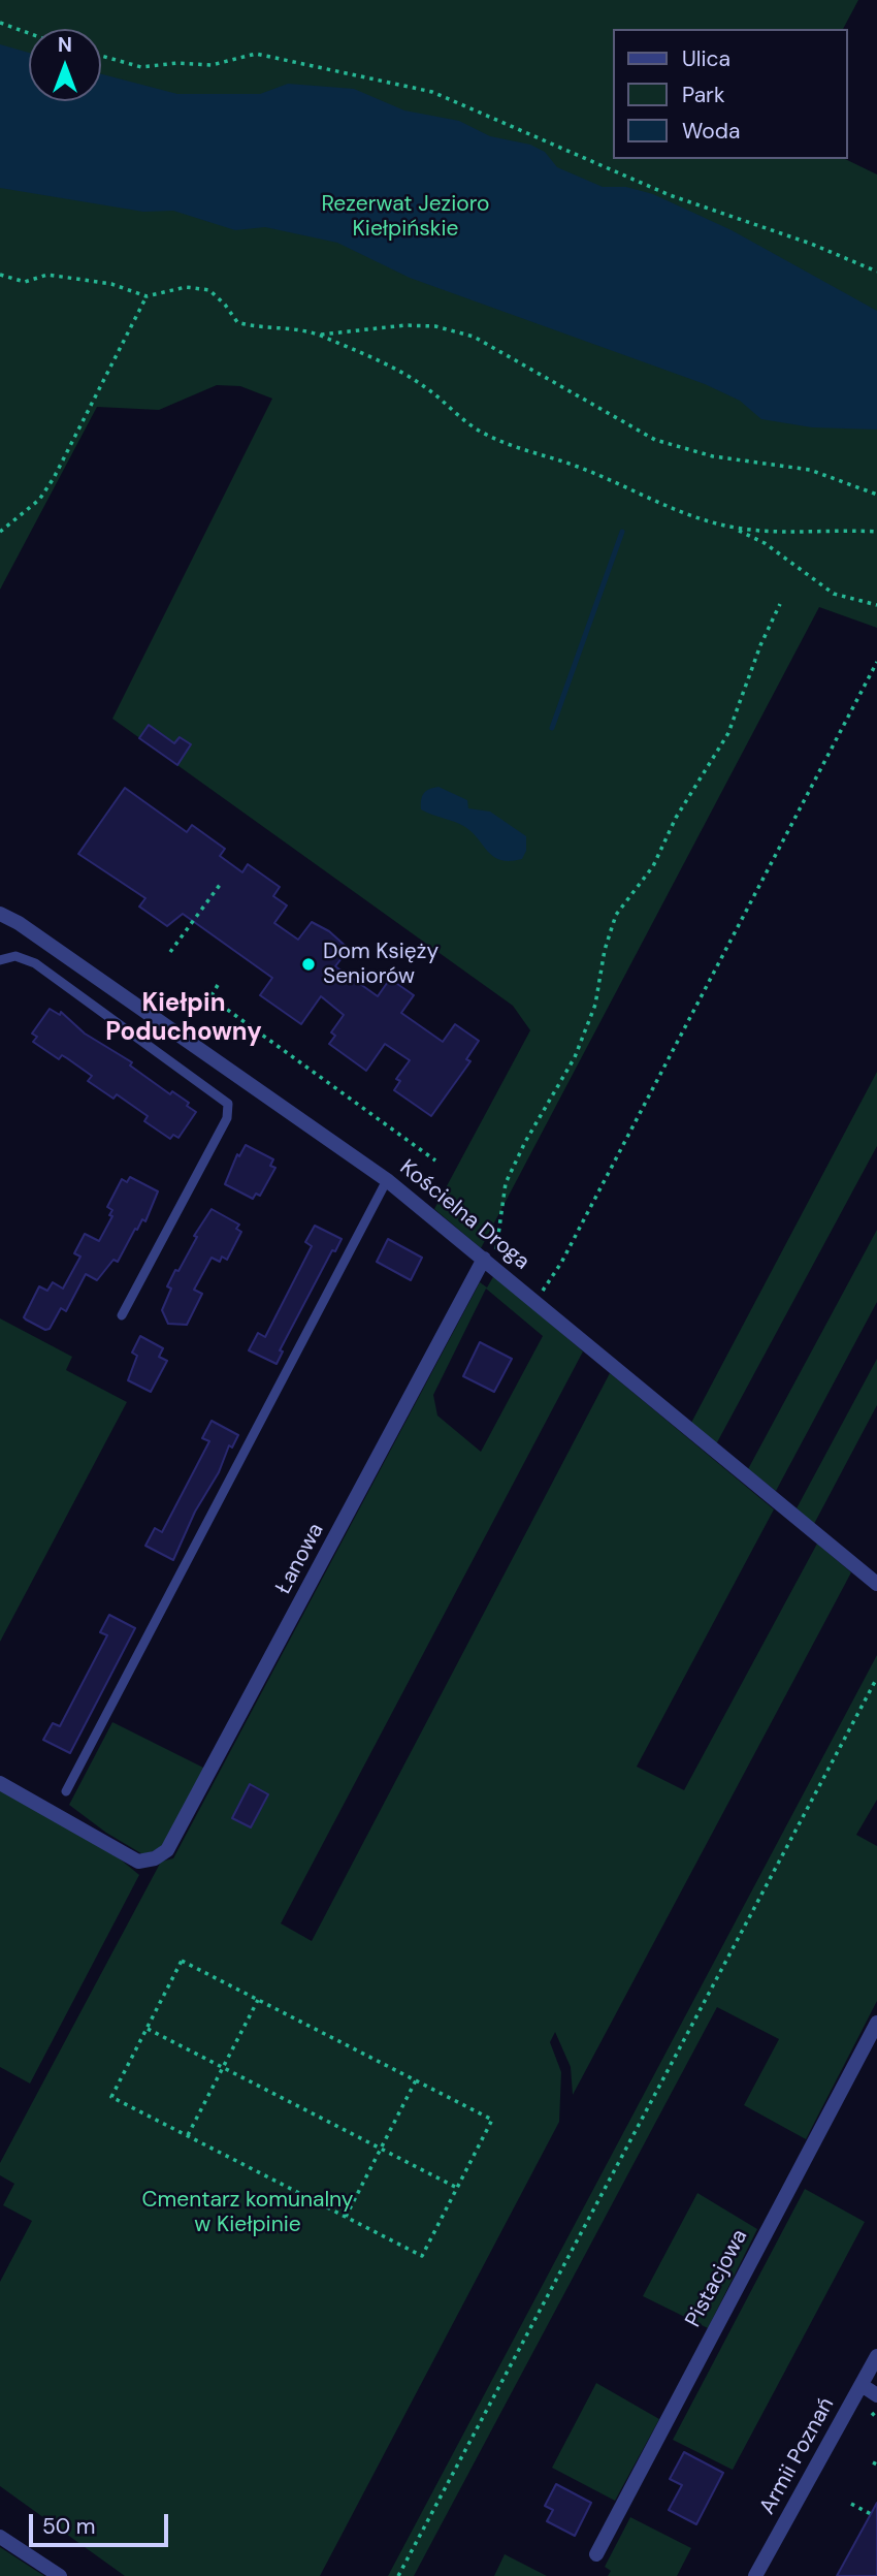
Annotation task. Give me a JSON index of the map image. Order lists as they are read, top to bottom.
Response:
{
  "streets": {
    "street": [
      "Kościelna Droga",
      "Łanowa",
      "Pistacjowa",
      "Armii Poznań"
    ]
  },
  "crossings": [
    ["Kościelna Droga", "Łanowa"]
  ],
  "districts": ["Kiełpin Poduchowny"],
  "parks": ["Rezerwat Jezioro Kiełpińskie", "Cmentarz komunalny w Kiełpinie"],
  "places": ["Dom Księży Seniorów"],
  "legend": ["Ulica", "Park", "Woda"],
  "scale_bar": "50 m",
  "north": "top"
}
